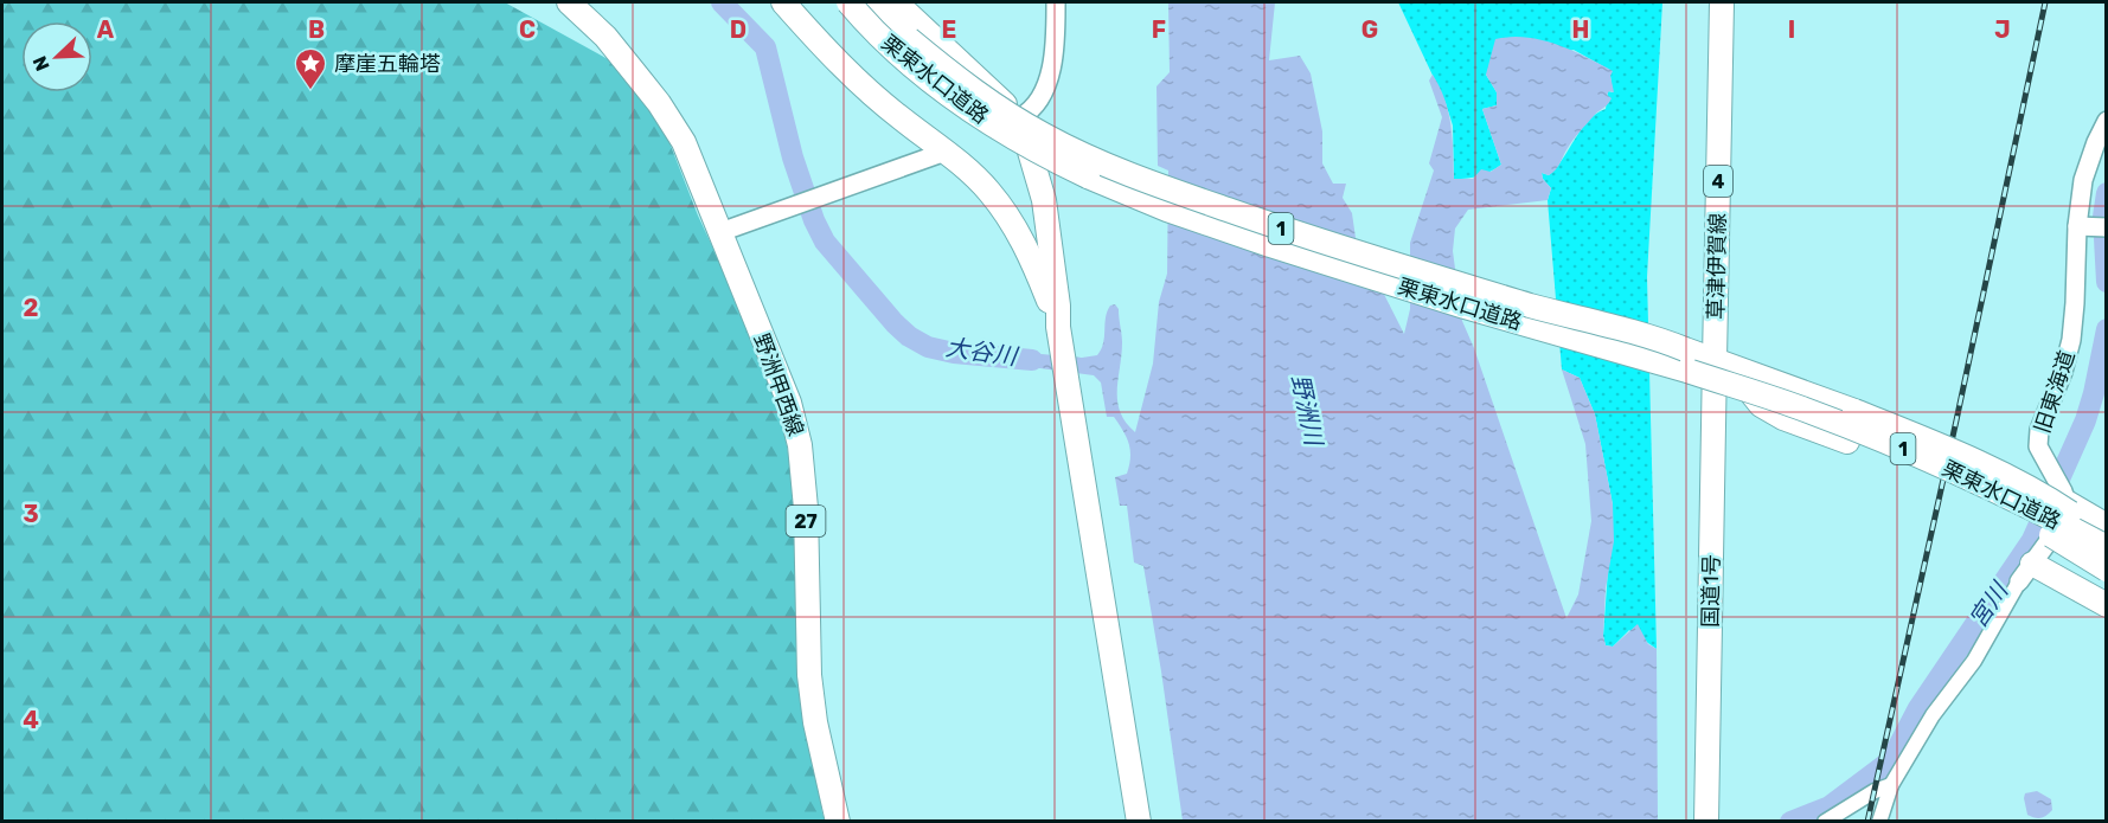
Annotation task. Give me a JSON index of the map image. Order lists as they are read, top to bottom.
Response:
{
  "streets": {
    "main road": [
      "栗東水口道路",
      "4",
      "1",
      "草津伊賀線",
      "野洲甲西線",
      "27",
      "国道1号"
    ],
    "street": ["旧東海道"]
  },
  "crossings": [
    ["栗東水口道路", "1"],
    ["栗東水口道路", "草津伊賀線"],
    ["栗東水口道路", "国道1号"],
    ["1", "草津伊賀線"],
    ["1", "国道1号"],
    ["草津伊賀線", "国道1号"]
  ],
  "water": ["大谷川", "野洲川", "宮川"],
  "places": {
    "place": ["摩崖五輪塔"]
  },
  "north": "bottom left",
  "grid": {
    "columns": [
      "A",
      "B",
      "C",
      "D",
      "E",
      "F",
      "G",
      "H",
      "I",
      "J"
    ],
    "rows": ["2", "3", "4"]
  }
}
